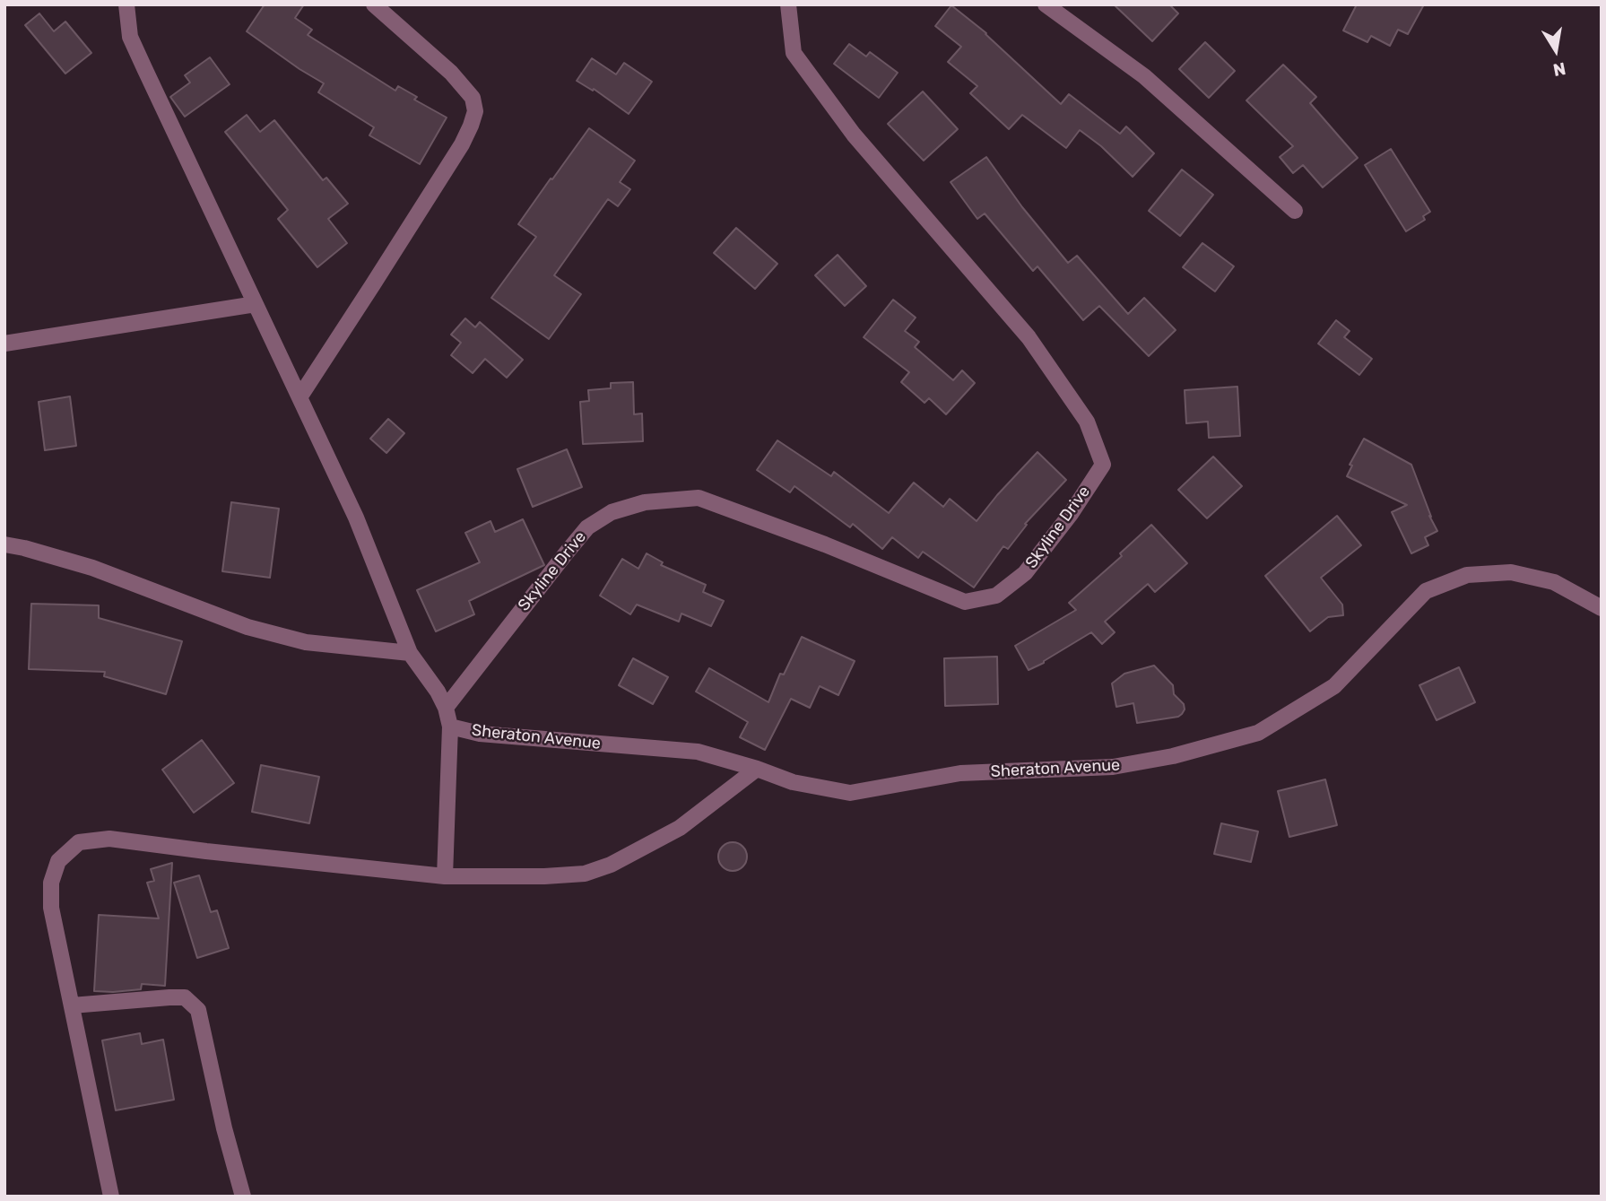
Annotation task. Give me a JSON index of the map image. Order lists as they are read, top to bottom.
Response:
{
  "streets": {
    "street": ["Skyline Drive", "Sheraton Avenue"]
  },
  "north": "bottom"
}
